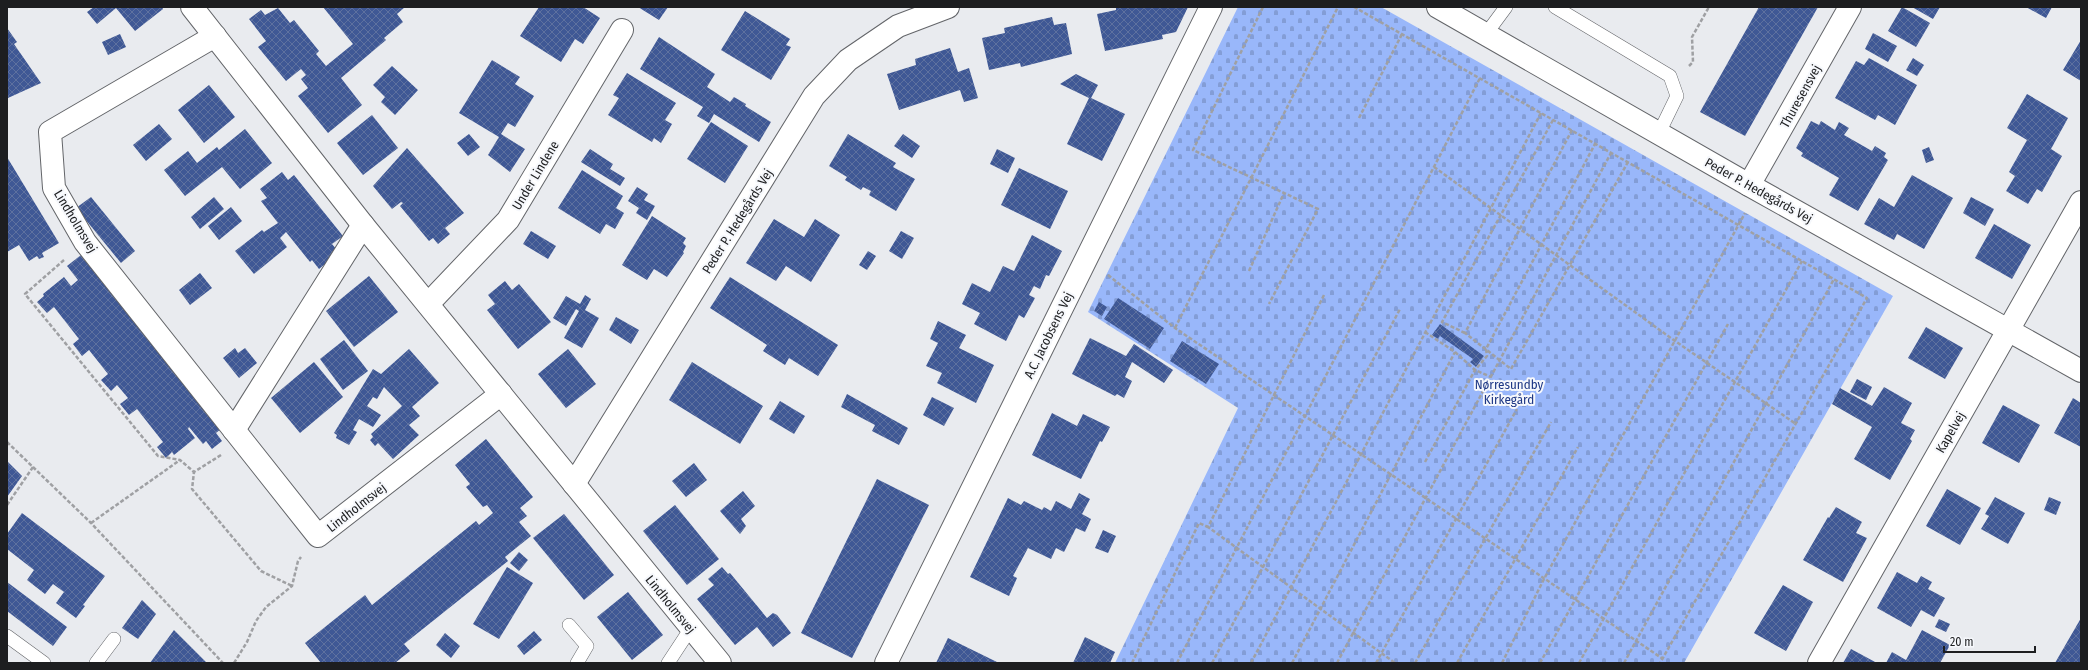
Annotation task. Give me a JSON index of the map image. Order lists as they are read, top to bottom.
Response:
{
  "streets": {
    "street": [
      "Thuresensvej",
      "Under Lindene",
      "Peder P. Hedegårds Vej",
      "Lindholmsvej",
      "A.C. Jacobsens Vej",
      "Kapelvej"
    ]
  },
  "crossings": [
    ["Thuresensvej", "Peder P. Hedegårds Vej"],
    ["Under Lindene", "Lindholmsvej"],
    ["Peder P. Hedegårds Vej", "Lindholmsvej"],
    ["Peder P. Hedegårds Vej", "Kapelvej"]
  ],
  "parks": ["Nørresundby Kirkegård"],
  "scale_bar": "20 m"
}
